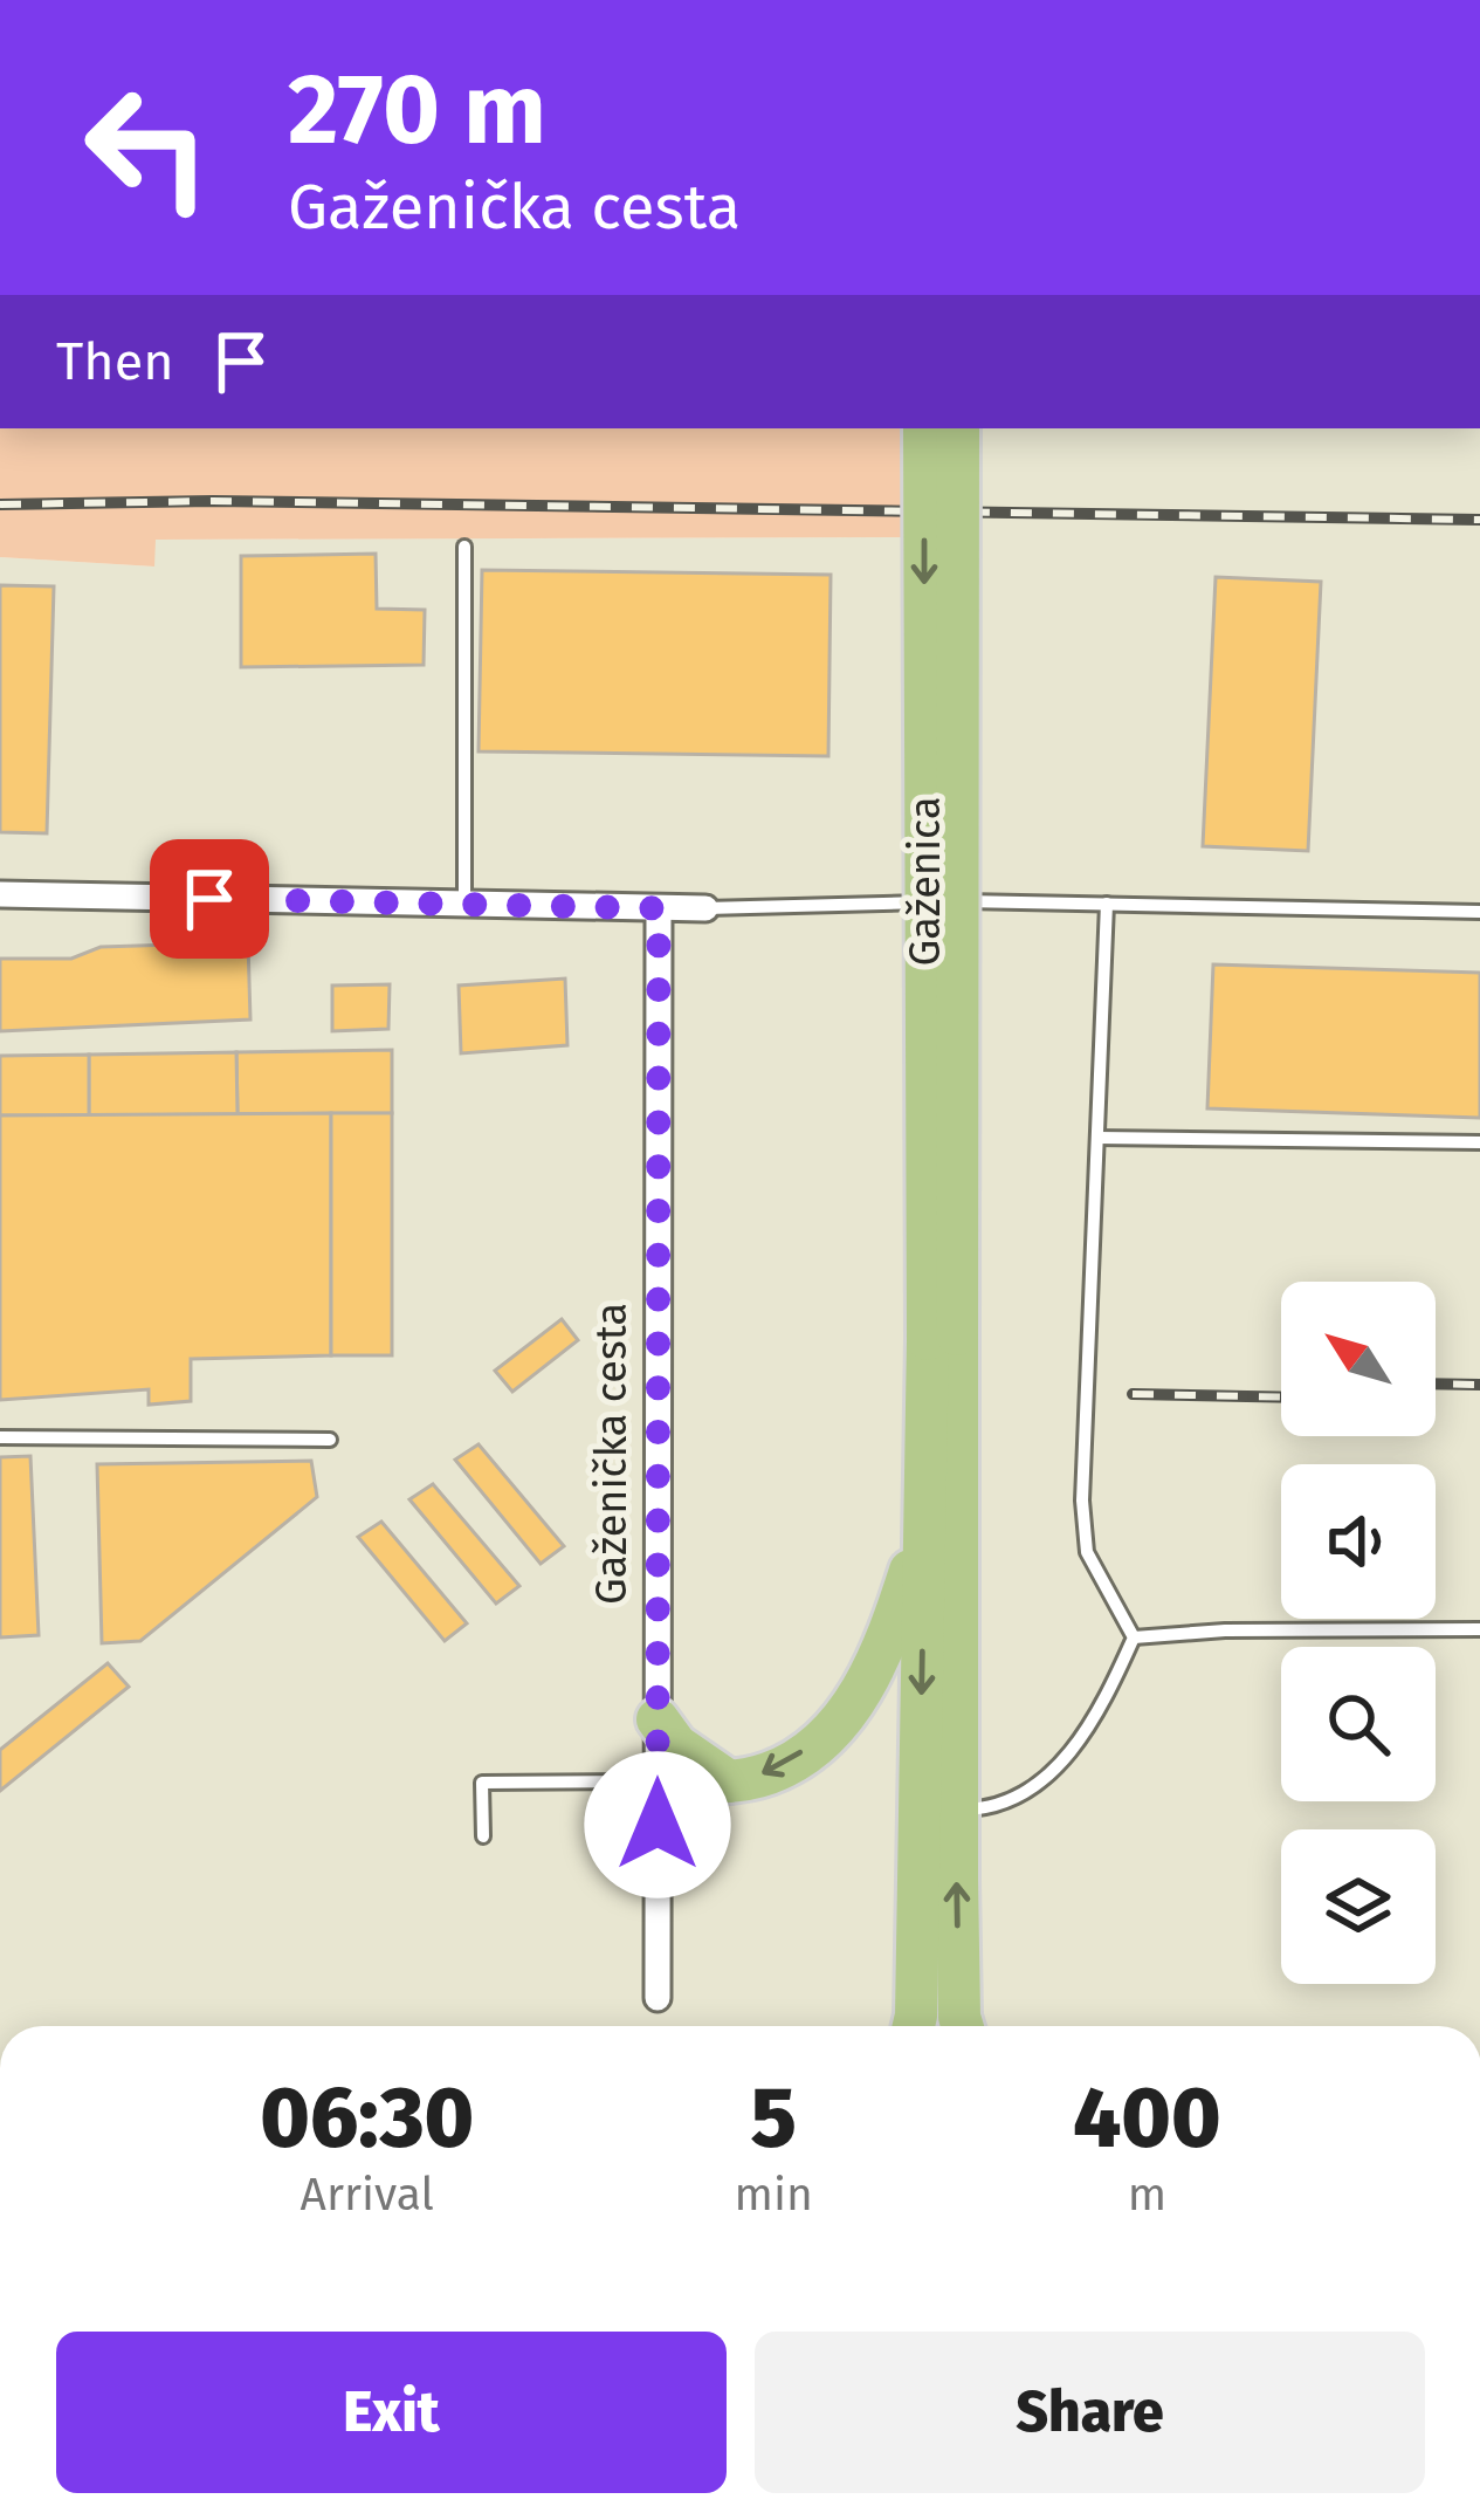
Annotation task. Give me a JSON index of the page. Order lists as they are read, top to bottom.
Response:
{
  "streets": {
    "highway": ["Gaženica"],
    "street": ["Gaženička cesta"]
  },
  "north": "top left",
  "page": {
    "turn": ["270 m", "Gaženička cesta"],
    "then": "Then",
    "eta": [
      "06:30",
      "Arrival",
      "5",
      "min",
      "400",
      "m"
    ],
    "buttons": ["Exit", "Share"]
  }
}
